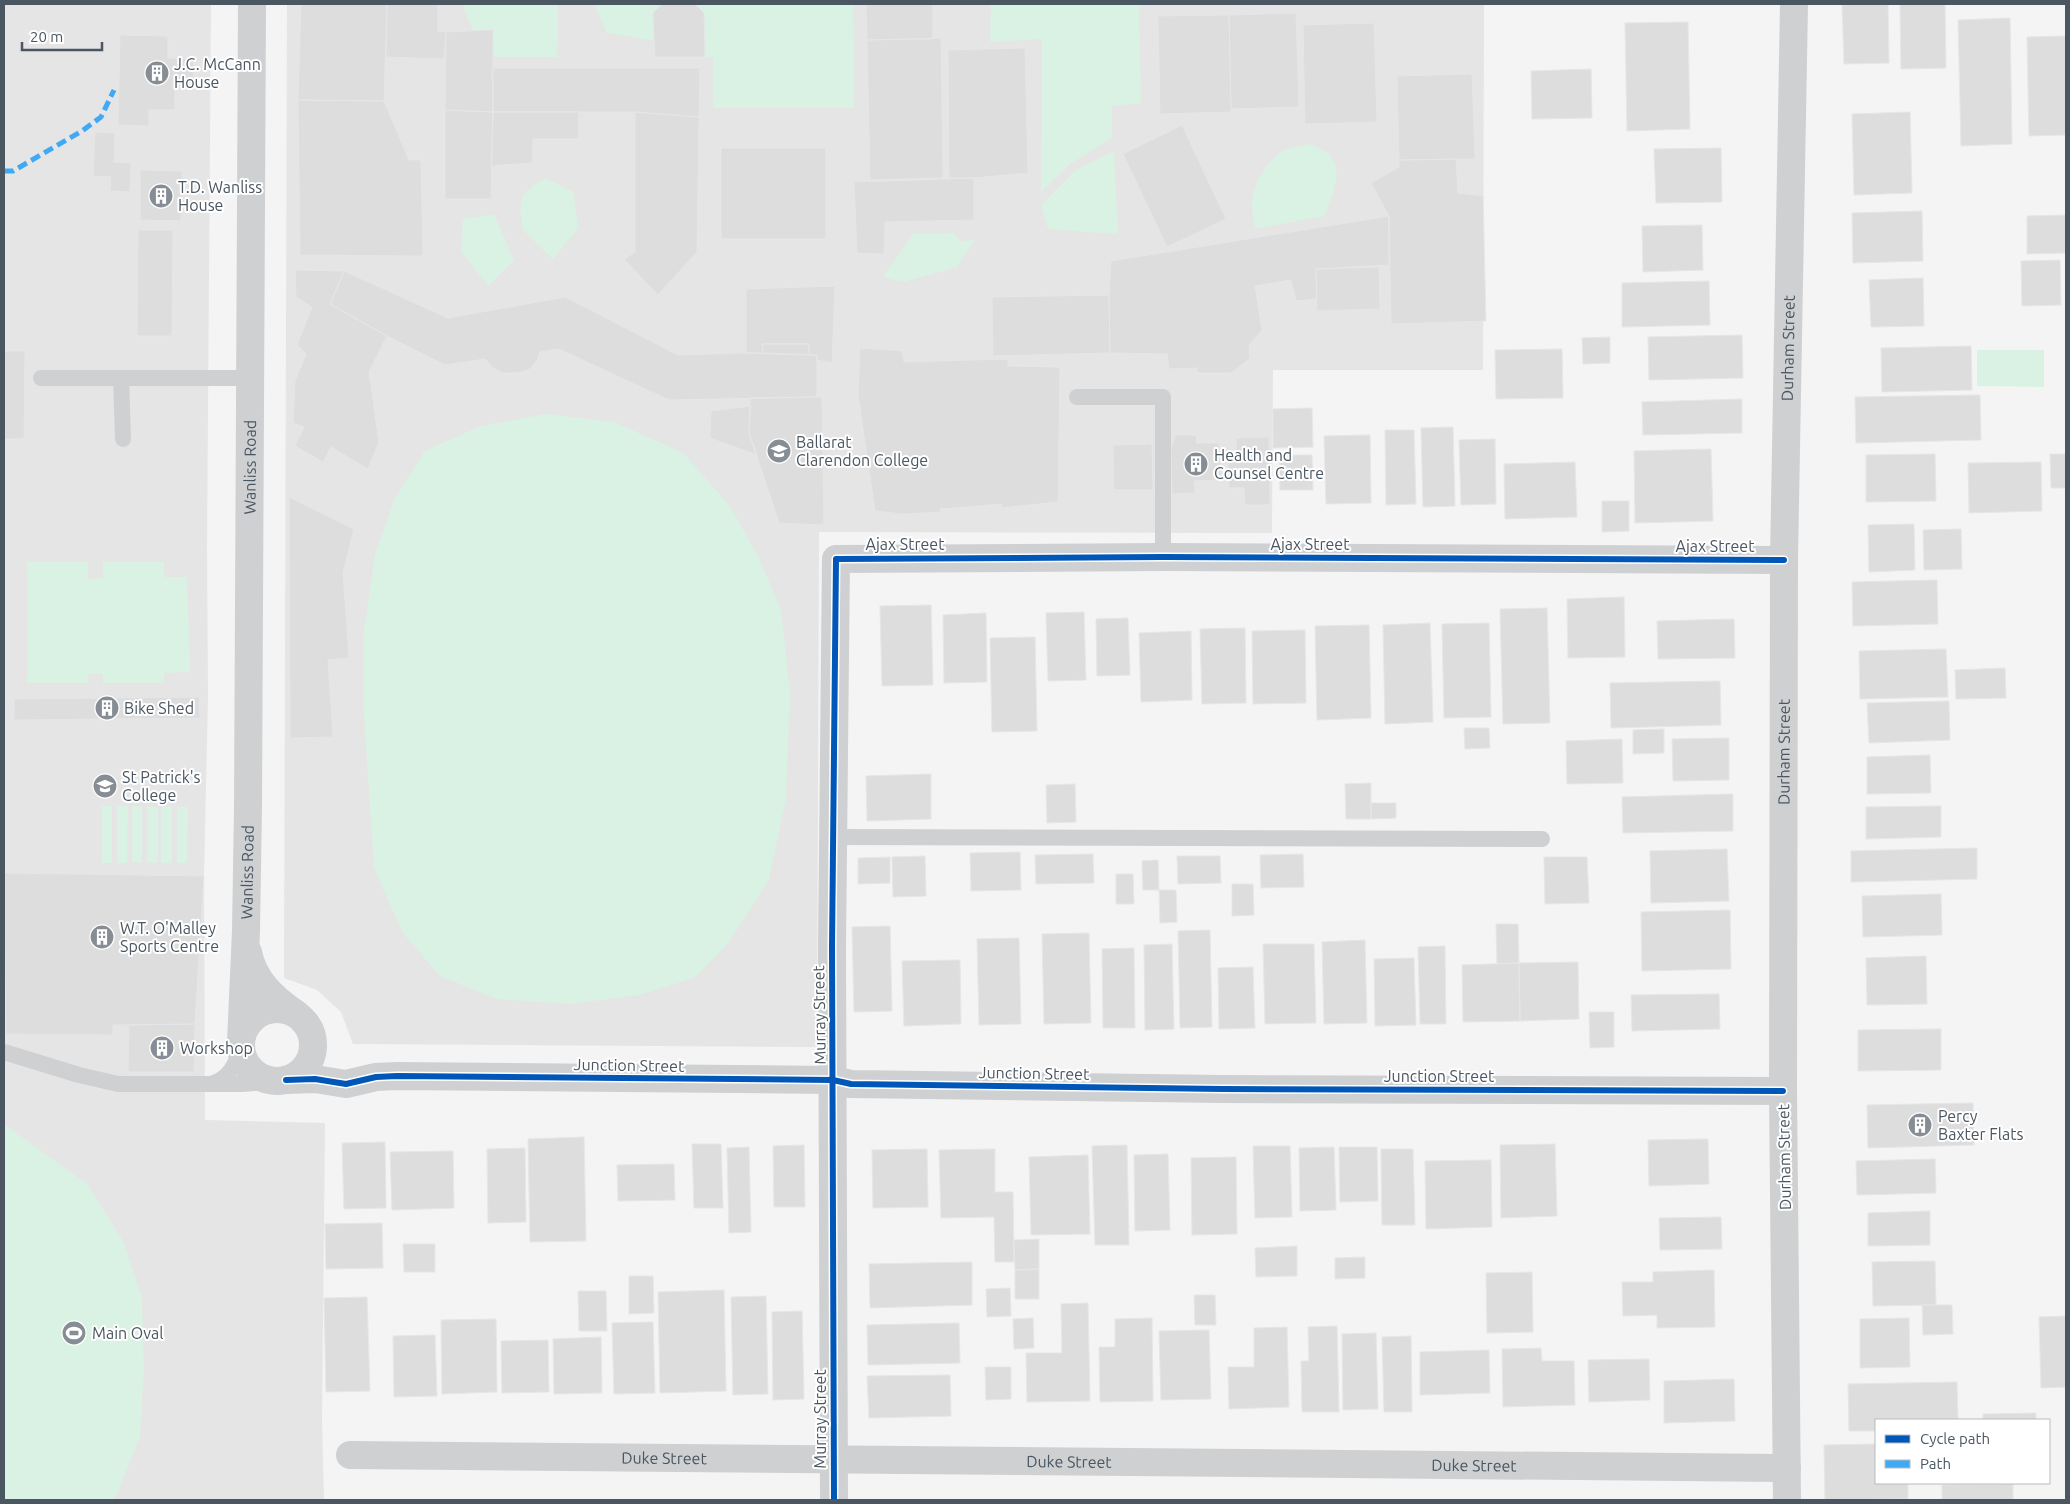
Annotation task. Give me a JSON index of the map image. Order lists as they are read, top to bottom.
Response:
{
  "streets": {
    "street": [
      "Durham Street",
      "Wanliss Road",
      "Ajax Street",
      "Murray Street",
      "Junction Street",
      "Duke Street"
    ]
  },
  "crossings": [
    ["Durham Street", "Ajax Street"],
    ["Durham Street", "Junction Street"],
    ["Durham Street", "Duke Street"],
    ["Wanliss Road", "Junction Street"],
    ["Ajax Street", "Murray Street"],
    ["Murray Street", "Junction Street"],
    ["Murray Street", "Duke Street"]
  ],
  "places": {
    "building": [
      "J.C. McCann House",
      "T.D. Wanliss House",
      "Health and Counsel Centre",
      "Bike Shed",
      "W.T. O'Malley Sports Centre",
      "Workshop",
      "Percy Baxter Flats"
    ],
    "school or university": ["Ballarat Clarendon College", "St Patrick's College"],
    "sports": ["Main Oval"]
  },
  "legend": ["Cycle path", "Path"],
  "scale_bar": "20 m"
}
